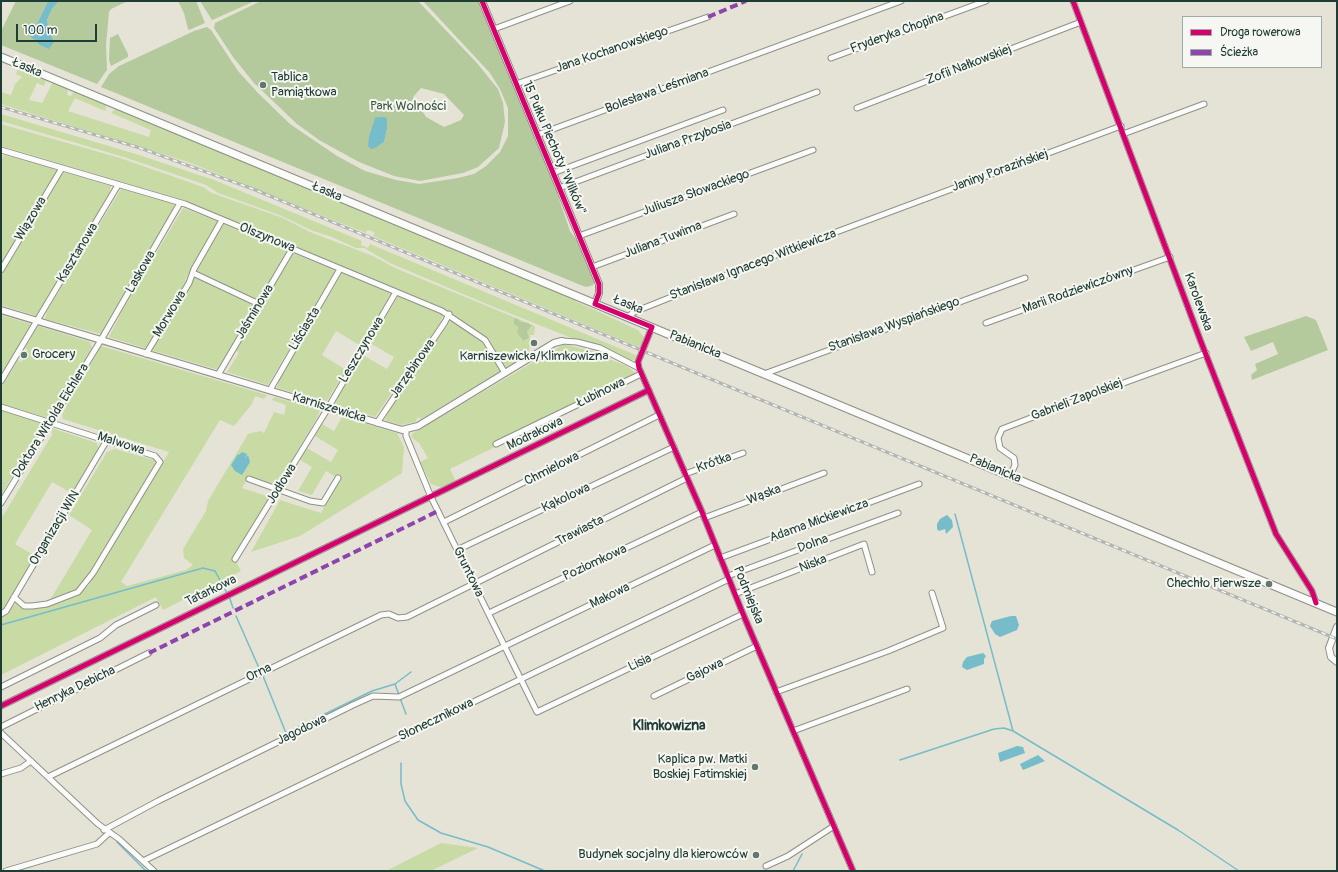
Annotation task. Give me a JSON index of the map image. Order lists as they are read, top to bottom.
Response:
{
  "streets": {
    "main road": ["Łaska", "Pabianicka"],
    "street": [
      "Fryderyka Chopina",
      "Jana Kochanowskiego",
      "Zofii Nałkowskiej",
      "Bolesława Leśmiana",
      "Juliana Przybosia",
      "15 Pułku Piechoty \"Wilków\"",
      "Janiny Porazińskiej",
      "Juliusza Słowackiego",
      "Wiązowa",
      "Olszynowa",
      "Juliana Tuwima",
      "Kasztanowa",
      "Stanisława Ignacego Witkiewicza",
      "Laskowa",
      "Marii Rodziewiczówny",
      "Karolewska",
      "Jaśminowa",
      "Morwowa",
      "Stanisława Wyspiańskiego",
      "Liściasta",
      "Leszczynowa",
      "Jarzębinowa",
      "Łubinowa",
      "Gabrieli Zapolskiej",
      "Karniszewicka",
      "Doktora Witolda Eichlera",
      "Modrakowa",
      "Malwowa",
      "Krótka",
      "Chmielowa",
      "Jodłowa",
      "Wąska",
      "Kąkolowa",
      "Adama Mickiewicza",
      "Organizacji WiN",
      "Trawiasta",
      "Dolna",
      "Poziomkowa",
      "Niska",
      "Gruntowa",
      "Tatarkowa",
      "Podmiejska",
      "Makowa",
      "Lisia",
      "Gajowa",
      "Orna",
      "Henryka Debicha",
      "Słonecznikowa",
      "Jagodowa"
    ]
  },
  "crossings": [
    ["Jana Kochanowskiego", "15 Pułku Piechoty \"Wilków\""],
    ["Zofii Nałkowskiej", "Karolewska"],
    ["Łaska", "15 Pułku Piechoty \"Wilków\""],
    ["Łaska", "Stanisława Ignacego Witkiewicza"],
    ["Łaska", "Pabianicka"],
    ["Bolesława Leśmiana", "15 Pułku Piechoty \"Wilków\""],
    ["Juliana Przybosia", "15 Pułku Piechoty \"Wilków\""],
    ["15 Pułku Piechoty \"Wilków\"", "Juliusza Słowackiego"],
    ["15 Pułku Piechoty \"Wilków\"", "Juliana Tuwima"],
    ["Janiny Porazińskiej", "Stanisława Ignacego Witkiewicza"],
    ["Janiny Porazińskiej", "Karolewska"],
    ["Wiązowa", "Olszynowa"],
    ["Olszynowa", "Kasztanowa"],
    ["Olszynowa", "Laskowa"],
    ["Olszynowa", "Jaśminowa"],
    ["Olszynowa", "Morwowa"],
    ["Olszynowa", "Liściasta"],
    ["Olszynowa", "Leszczynowa"],
    ["Olszynowa", "Jarzębinowa"],
    ["Kasztanowa", "Karniszewicka"],
    ["Laskowa", "Karniszewicka"],
    ["Laskowa", "Doktora Witolda Eichlera"],
    ["Marii Rodziewiczówny", "Karolewska"],
    ["Karolewska", "Pabianicka"],
    ["Karolewska", "Gabrieli Zapolskiej"],
    ["Jaśminowa", "Karniszewicka"],
    ["Morwowa", "Karniszewicka"],
    ["Stanisława Wyspiańskiego", "Pabianicka"],
    ["Liściasta", "Karniszewicka"],
    ["Pabianicka", "Gabrieli Zapolskiej"],
    ["Leszczynowa", "Karniszewicka"],
    ["Leszczynowa", "Jodłowa"],
    ["Jarzębinowa", "Karniszewicka"],
    ["Łubinowa", "Podmiejska"],
    ["Karniszewicka", "Doktora Witolda Eichlera"],
    ["Karniszewicka", "Jodłowa"],
    ["Karniszewicka", "Gruntowa"],
    ["Doktora Witolda Eichlera", "Malwowa"],
    ["Modrakowa", "Gruntowa"],
    ["Modrakowa", "Tatarkowa"],
    ["Modrakowa", "Podmiejska"],
    ["Malwowa", "Organizacji WiN"],
    ["Krótka", "Trawiasta"],
    ["Krótka", "Podmiejska"],
    ["Chmielowa", "Gruntowa"],
    ["Chmielowa", "Podmiejska"],
    ["Wąska", "Podmiejska"],
    ["Kąkolowa", "Gruntowa"],
    ["Kąkolowa", "Podmiejska"],
    ["Adama Mickiewicza", "Podmiejska"],
    ["Trawiasta", "Gruntowa"],
    ["Trawiasta", "Podmiejska"],
    ["Trawiasta", "Orna"],
    ["Dolna", "Podmiejska"],
    ["Dolna", "Słonecznikowa"],
    ["Poziomkowa", "Gruntowa"],
    ["Poziomkowa", "Podmiejska"],
    ["Niska", "Podmiejska"],
    ["Gruntowa", "Tatarkowa"],
    ["Gruntowa", "Makowa"],
    ["Gruntowa", "Lisia"],
    ["Gruntowa", "Orna"],
    ["Gruntowa", "Słonecznikowa"],
    ["Gruntowa", "Jagodowa"],
    ["Podmiejska", "Makowa"],
    ["Podmiejska", "Lisia"],
    ["Podmiejska", "Gajowa"],
    ["Podmiejska", "Słonecznikowa"],
    ["Makowa", "Jagodowa"]
  ],
  "districts": ["Klimkowizna"],
  "parks": ["Park Wolności"],
  "places": [
    "Tablica Pamiątkowa",
    "Karniszewicka/Klimkowizna",
    "Grocery",
    "Chechło Pierwsze",
    "Kaplica pw. Matki Boskiej Fatimskiej",
    "Budynek socjalny dla kierowców"
  ],
  "legend": ["Droga rowerowa", "Ścieżka"],
  "scale_bar": "100 m"
}
